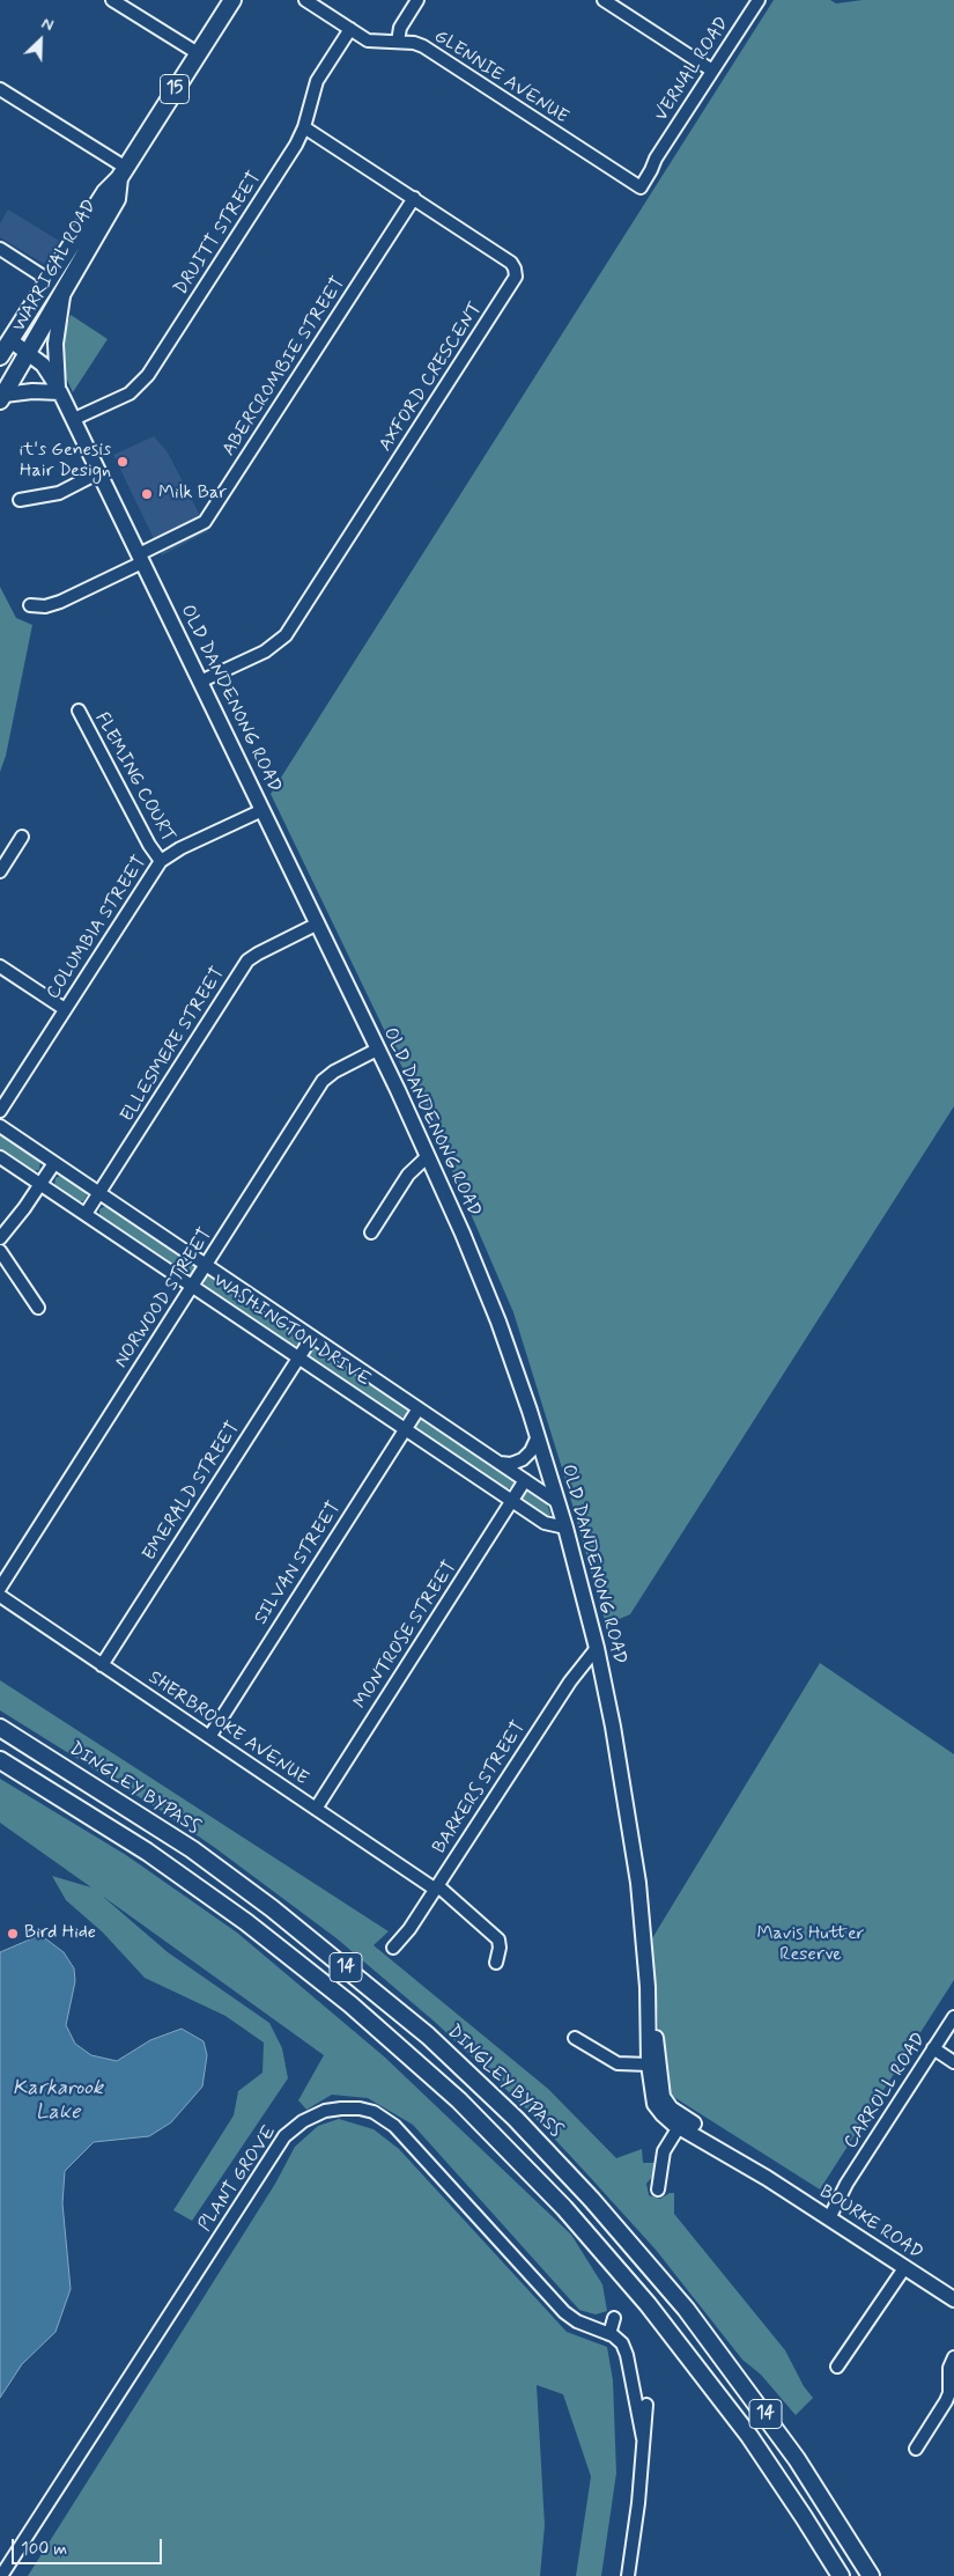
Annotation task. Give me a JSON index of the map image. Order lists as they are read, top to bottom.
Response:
{
  "streets": {
    "highway": [
      "15",
      "WARRIGAL ROAD",
      "DINGLEY BYPASS",
      "14"
    ],
    "main road": ["OLD DANDENONG ROAD", "BOURKE ROAD"],
    "street": [
      "VERNAL ROAD",
      "GLENNIE AVENUE",
      "DRUITT STREET",
      "ABERCROMBIE STREET",
      "AXFORD CRESCENT",
      "FLEMING COURT",
      "COLUMBIA STREET",
      "ELLESMERE STREET",
      "NORWOOD STREET",
      "WASHINGTON DRIVE",
      "EMERALD STREET",
      "SILVAN STREET",
      "MONTROSE STREET",
      "SHERBROOKE AVENUE",
      "BARKERS STREET",
      "CARROLL ROAD",
      "PLANT GROVE"
    ]
  },
  "crossings": [
    ["VERNAL ROAD", "GLENNIE AVENUE"],
    ["GLENNIE AVENUE", "DRUITT STREET"],
    ["DRUITT STREET", "AXFORD CRESCENT"],
    ["DRUITT STREET", "OLD DANDENONG ROAD"],
    ["WARRIGAL ROAD", "OLD DANDENONG ROAD"],
    ["ABERCROMBIE STREET", "AXFORD CRESCENT"],
    ["ABERCROMBIE STREET", "OLD DANDENONG ROAD"],
    ["AXFORD CRESCENT", "OLD DANDENONG ROAD"],
    ["OLD DANDENONG ROAD", "COLUMBIA STREET"],
    ["OLD DANDENONG ROAD", "ELLESMERE STREET"],
    ["OLD DANDENONG ROAD", "NORWOOD STREET"],
    ["OLD DANDENONG ROAD", "WASHINGTON DRIVE"],
    ["OLD DANDENONG ROAD", "BARKERS STREET"],
    ["OLD DANDENONG ROAD", "BOURKE ROAD"],
    ["FLEMING COURT", "COLUMBIA STREET"],
    ["ELLESMERE STREET", "WASHINGTON DRIVE"],
    ["NORWOOD STREET", "WASHINGTON DRIVE"],
    ["WASHINGTON DRIVE", "EMERALD STREET"],
    ["WASHINGTON DRIVE", "SILVAN STREET"],
    ["WASHINGTON DRIVE", "MONTROSE STREET"],
    ["EMERALD STREET", "SHERBROOKE AVENUE"],
    ["SILVAN STREET", "SHERBROOKE AVENUE"],
    ["MONTROSE STREET", "SHERBROOKE AVENUE"],
    ["SHERBROOKE AVENUE", "BARKERS STREET"],
    ["CARROLL ROAD", "BOURKE ROAD"]
  ],
  "water": ["Karkarook Lake"],
  "parks": ["Mavis Hutter Reserve"],
  "places": ["it's Genesis Hair Design", "Milk Bar", "Bird Hide"],
  "scale_bar": "100 m",
  "north": "top right"
}
